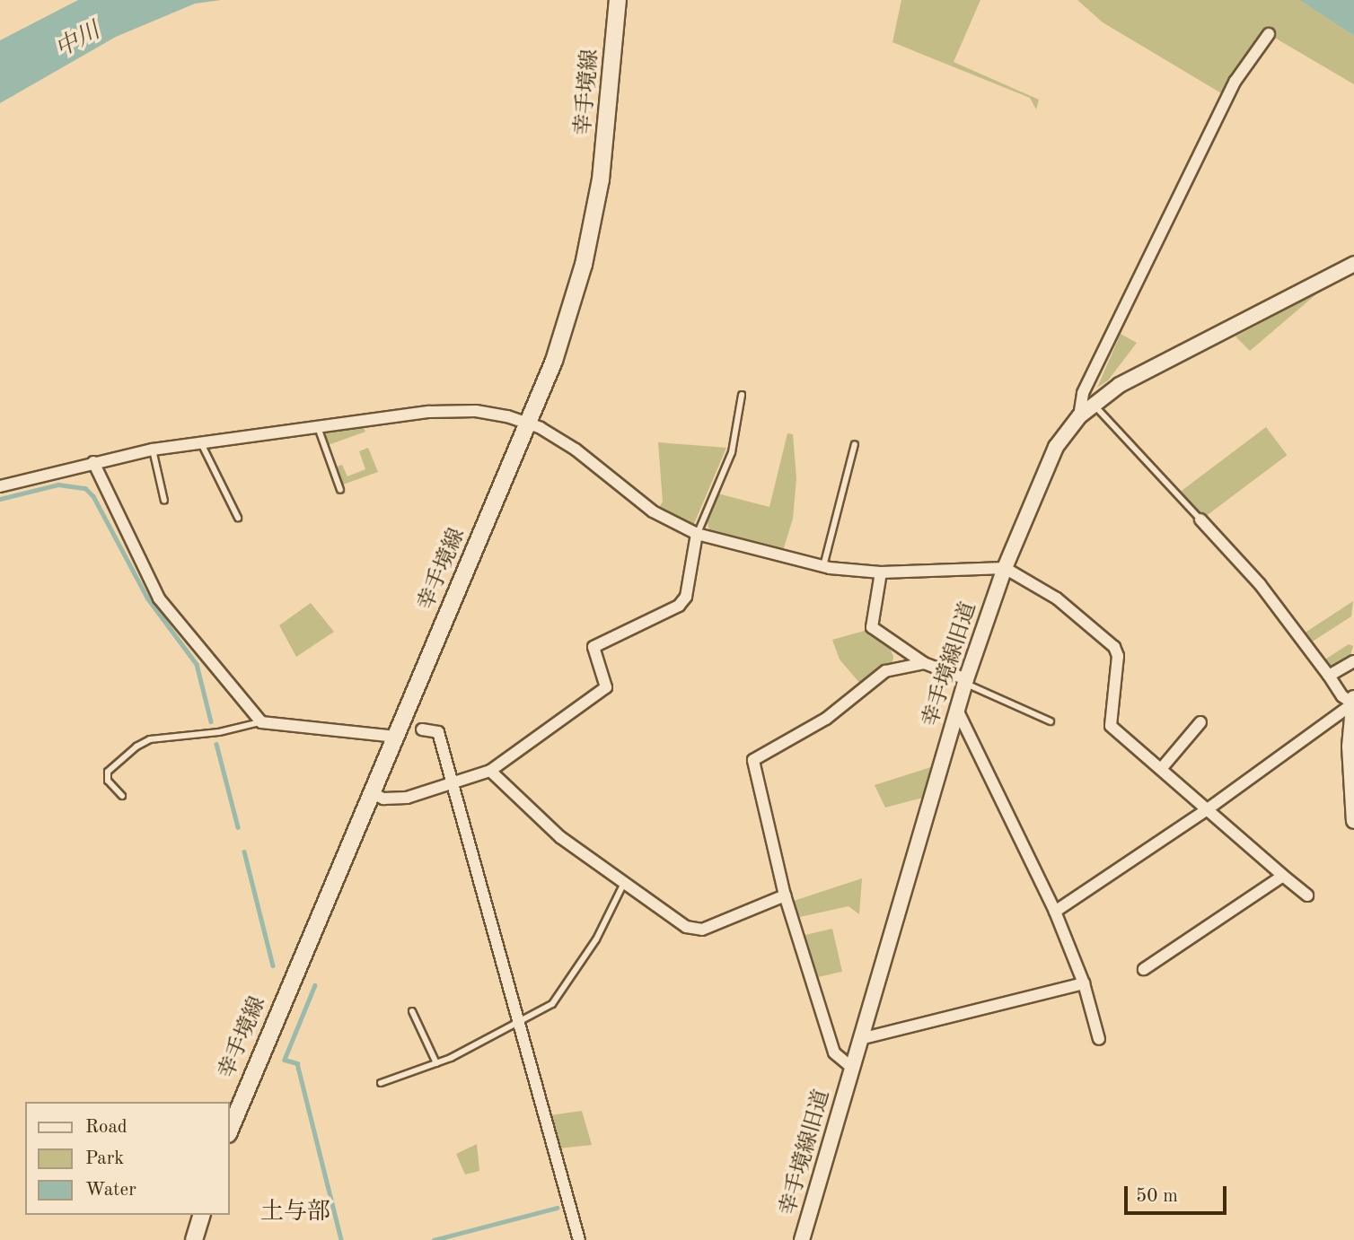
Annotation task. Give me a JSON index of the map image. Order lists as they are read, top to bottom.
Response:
{
  "streets": {
    "main road": ["幸手境線"],
    "street": ["幸手境線旧道"]
  },
  "districts": ["土与部"],
  "water": ["中川"],
  "legend": ["Road", "Park", "Water"],
  "scale_bar": "50 m"
}
